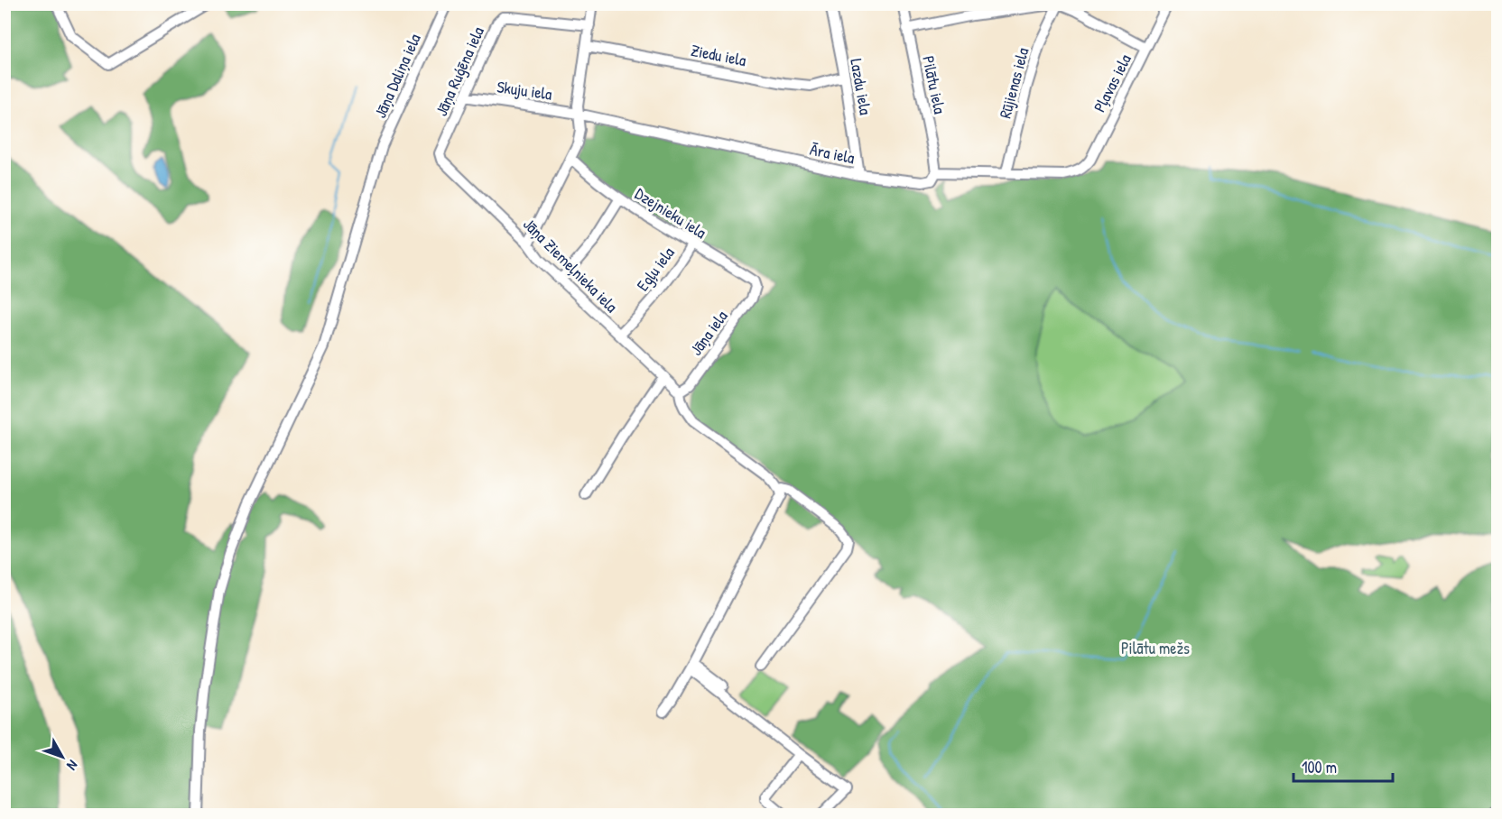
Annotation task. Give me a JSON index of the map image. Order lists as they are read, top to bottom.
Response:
{
  "streets": {
    "street": [
      "Ziedu iela",
      "Jāņa Ruģēna iela",
      "Jāņa Daliņa iela",
      "Rūjienas iela",
      "Pļavas iela",
      "Pilātu iela",
      "Lazdu iela",
      "Skuju iela",
      "Āra iela",
      "Dzejnieku iela",
      "Jāņa Ziemeļnieka iela",
      "Egļu iela",
      "Jāņa iela"
    ]
  },
  "crossings": [
    ["Ziedu iela", "Lazdu iela"],
    ["Jāņa Ruģēna iela", "Skuju iela"],
    ["Jāņa Ruģēna iela", "Jāņa Ziemeļnieka iela"],
    ["Rūjienas iela", "Āra iela"],
    ["Pļavas iela", "Āra iela"],
    ["Pilātu iela", "Āra iela"],
    ["Lazdu iela", "Āra iela"],
    ["Skuju iela", "Āra iela"],
    ["Dzejnieku iela", "Egļu iela"],
    ["Dzejnieku iela", "Jāņa iela"],
    ["Jāņa Ziemeļnieka iela", "Egļu iela"],
    ["Jāņa Ziemeļnieka iela", "Jāņa iela"]
  ],
  "parks": ["Pilātu mežs"],
  "scale_bar": "100 m",
  "north": "bottom right"
}
